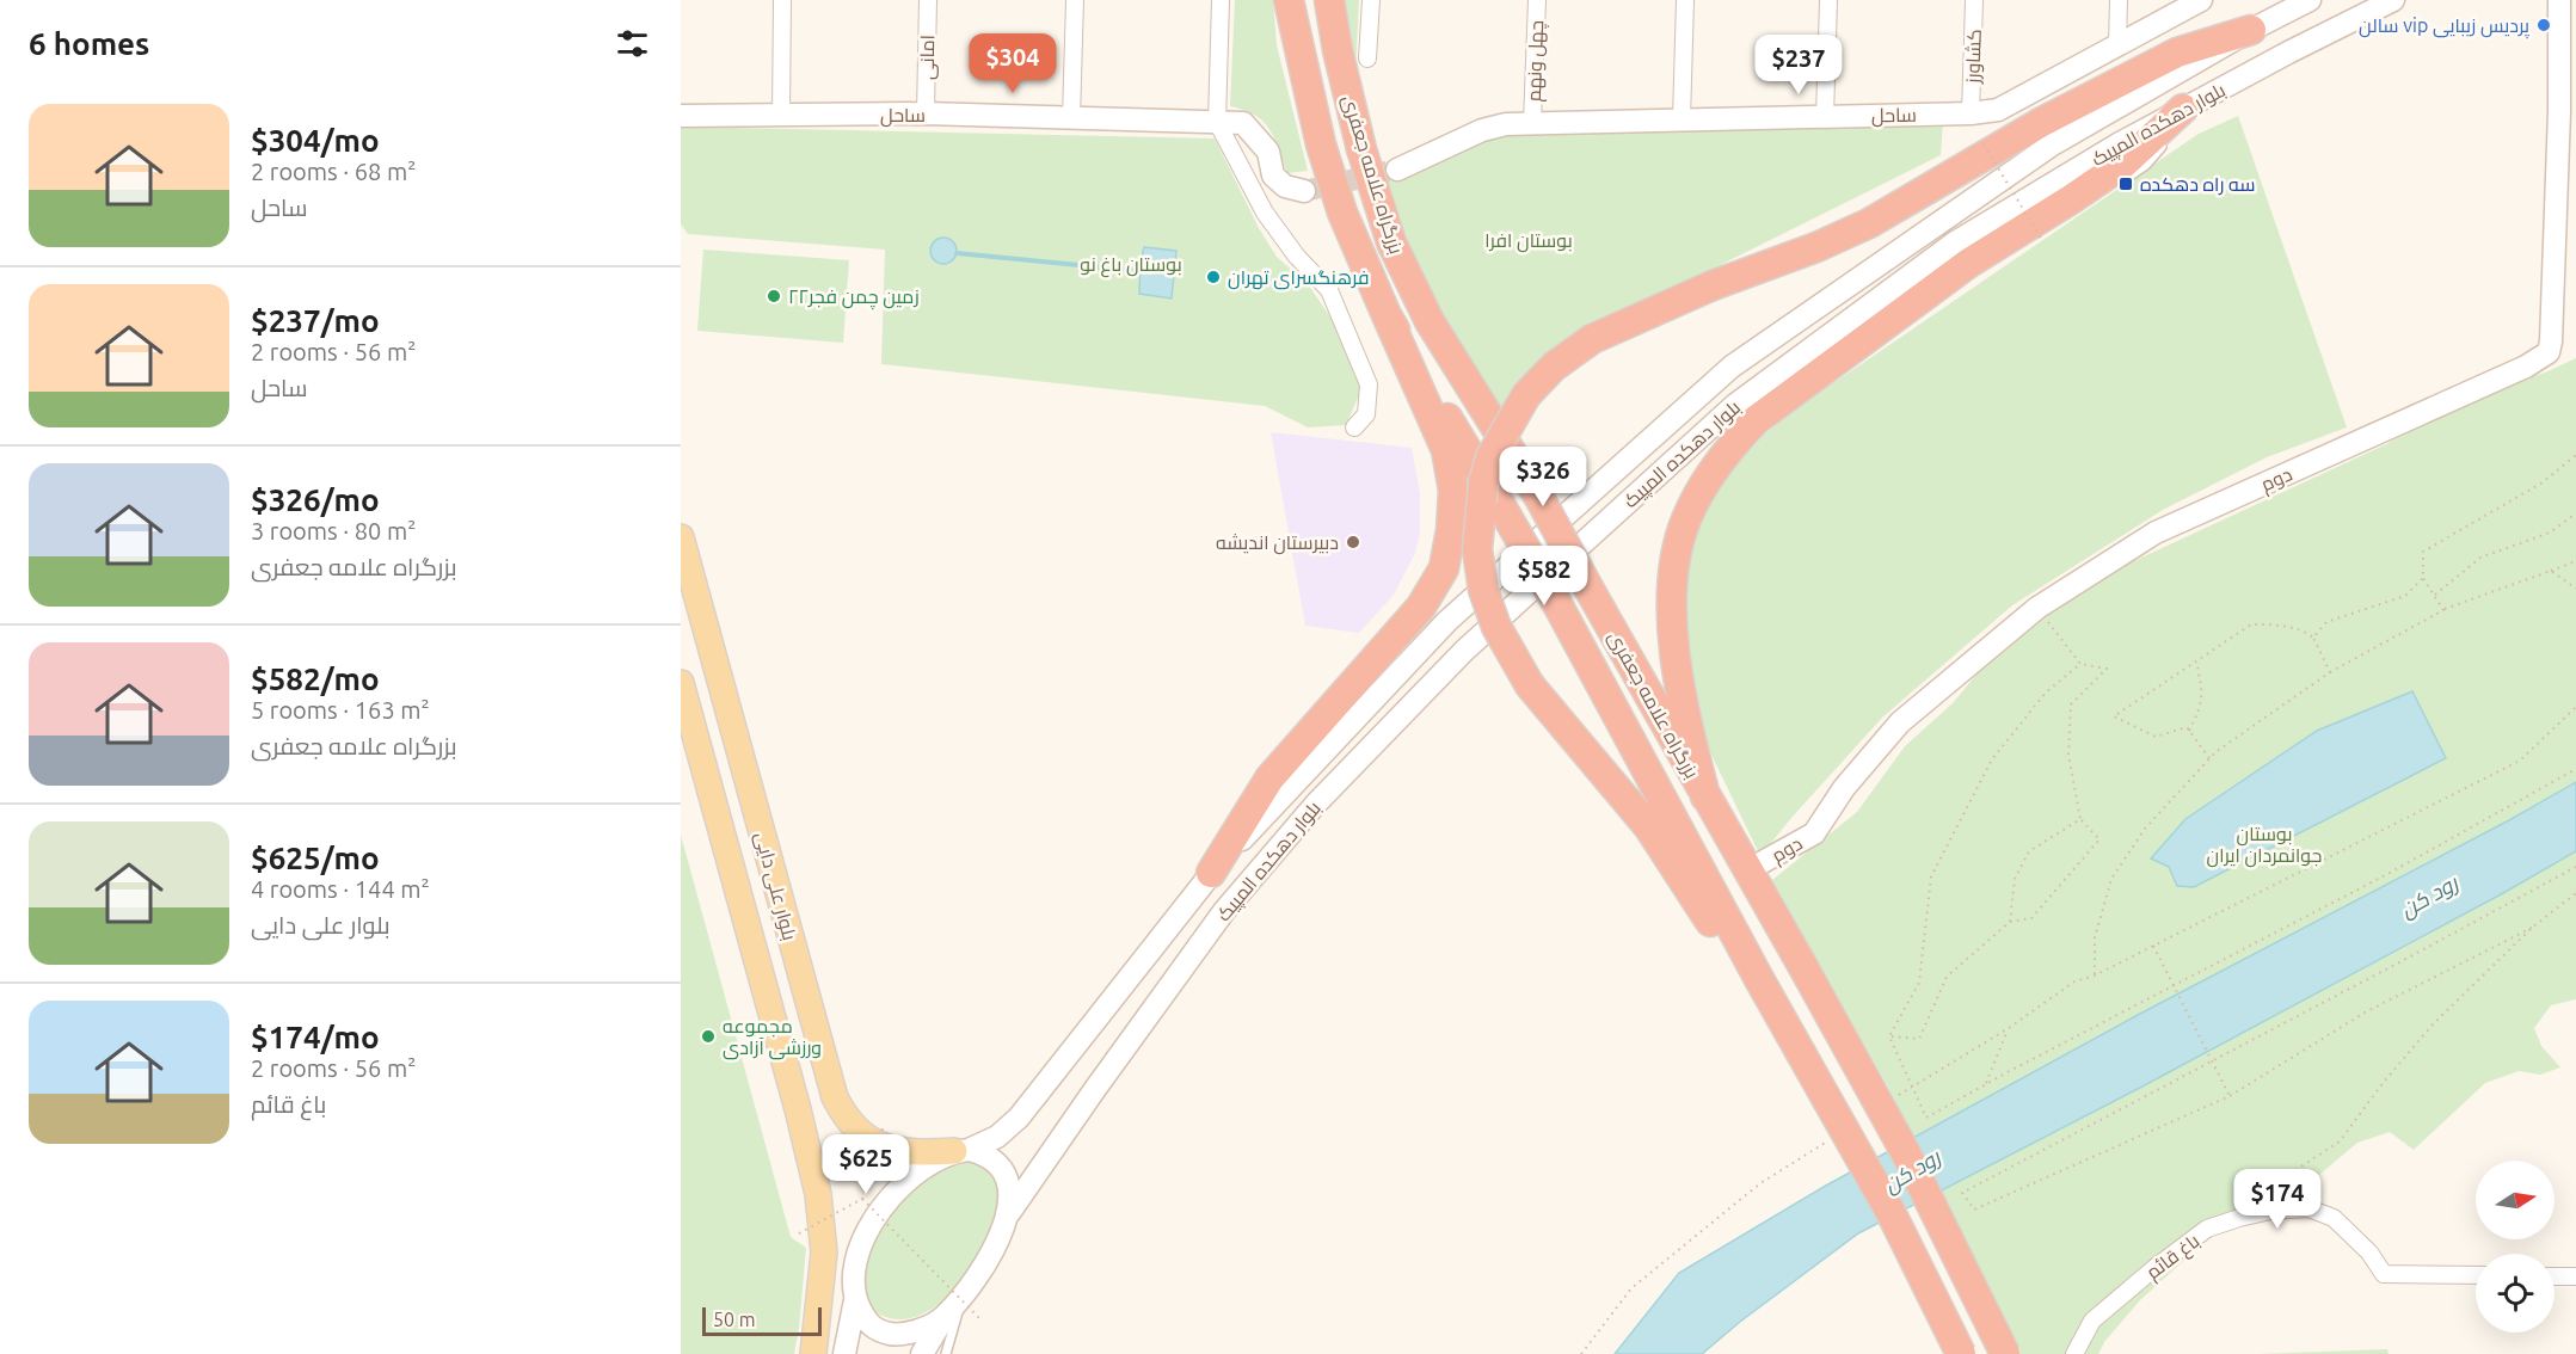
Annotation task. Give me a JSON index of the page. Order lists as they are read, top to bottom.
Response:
{
  "streets": {
    "highway": ["بزرگراه علامه جعفری"],
    "main road": [
      "ساحل",
      "بلوار دهکده المپیک",
      "دوم",
      "بلوار علی دایی"
    ],
    "street": [
      "کشاورز",
      "امانی",
      "چهل ونهم",
      "باغ قائم"
    ]
  },
  "crossings": [
    ["کشاورز", "ساحل"],
    ["امانی", "ساحل"],
    ["چهل ونهم", "ساحل"],
    ["بلوار دهکده المپیک", "بلوار علی دایی"]
  ],
  "water": ["رود کن"],
  "parks": ["بوستان افرا", "بوستان باغ نو", "بوستان جوانمردان ایران"],
  "places": {
    "other": [
      "سالن vip پردیس زیبایی",
      "فرهنگسرای تهران",
      "زمین چمن فجر۲۲",
      "دبیرستان اندیشه",
      "مجموعه ورزشی آزادی"
    ],
    "transit": ["سه راه دهکده"]
  },
  "scale_bar": "50 m",
  "north": "right",
  "page": {
    "heading": "6 homes",
    "price": [
      "$304",
      "$237",
      "$326",
      "$582",
      "$625",
      "$174"
    ],
    "list": [
      {
        "name": "$304/mo",
        "note": "2 rooms · 68 m² · ساحل"
      },
      {
        "name": "$237/mo",
        "note": "2 rooms · 56 m² · ساحل"
      },
      {
        "name": "$326/mo",
        "note": "3 rooms · 80 m² · بزرگراه علامه جعفری"
      },
      {
        "name": "$582/mo",
        "note": "5 rooms · 163 m² · بزرگراه علامه جعفری"
      },
      {
        "name": "$625/mo",
        "note": "4 rooms · 144 m² · بلوار علی دایی"
      },
      {
        "name": "$174/mo",
        "note": "2 rooms · 56 m² · باغ قائم"
      }
    ],
    "scale": "50 m"
  }
}
